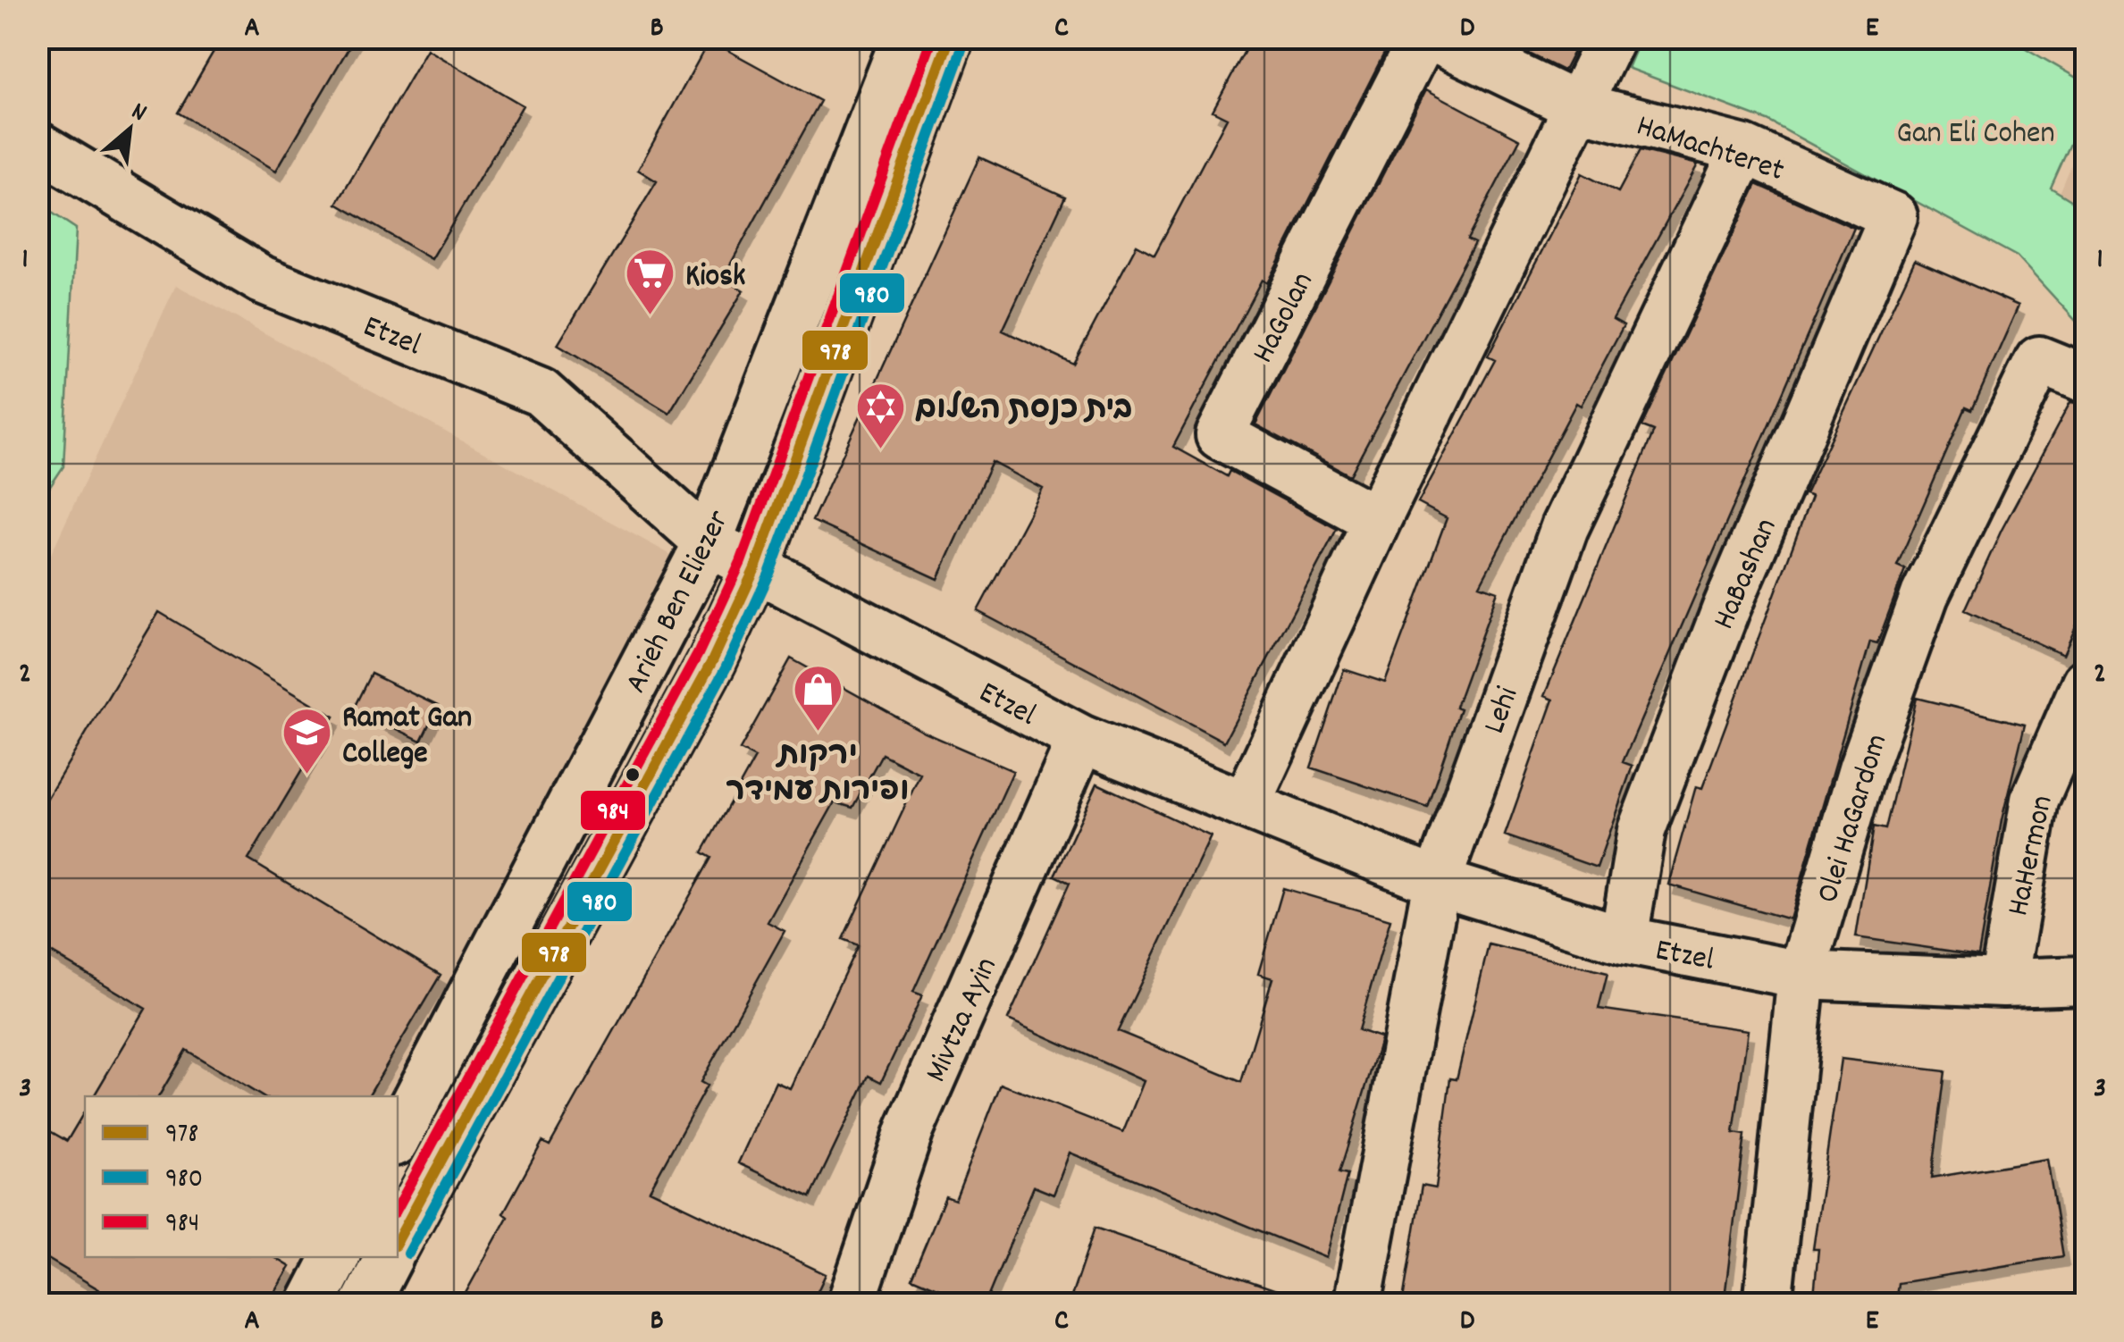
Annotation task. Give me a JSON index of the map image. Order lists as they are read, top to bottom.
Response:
{
  "streets": {
    "street": [
      "HaMachteret",
      "HaGolan",
      "Etzel",
      "HaBashan",
      "Arieh Ben Eliezer",
      "Lehi",
      "Olei HaGardom",
      "HaHermon",
      "Mivtza Ayin"
    ]
  },
  "crossings": [
    ["HaMachteret", "HaBashan"],
    ["HaMachteret", "Lehi"],
    ["Etzel", "HaBashan"],
    ["Etzel", "Arieh Ben Eliezer"],
    ["Etzel", "Lehi"],
    ["Etzel", "Olei HaGardom"],
    ["Etzel", "HaHermon"],
    ["Etzel", "Mivtza Ayin"]
  ],
  "parks": ["Gan Eli Cohen"],
  "places": {
    "supermarket": ["Kiosk"],
    "synagogue": ["בית כנסת השלום"],
    "shop": ["ירקות ופירות עמידר"],
    "school or university": ["Ramat Gan College"]
  },
  "lines": ["transit line 978", "transit line 984", "transit line 980"],
  "legend": ["978", "980", "984"],
  "north": "top right",
  "grid": {
    "columns": [
      "A",
      "B",
      "C",
      "D",
      "E"
    ],
    "rows": ["1", "2", "3"]
  }
}
